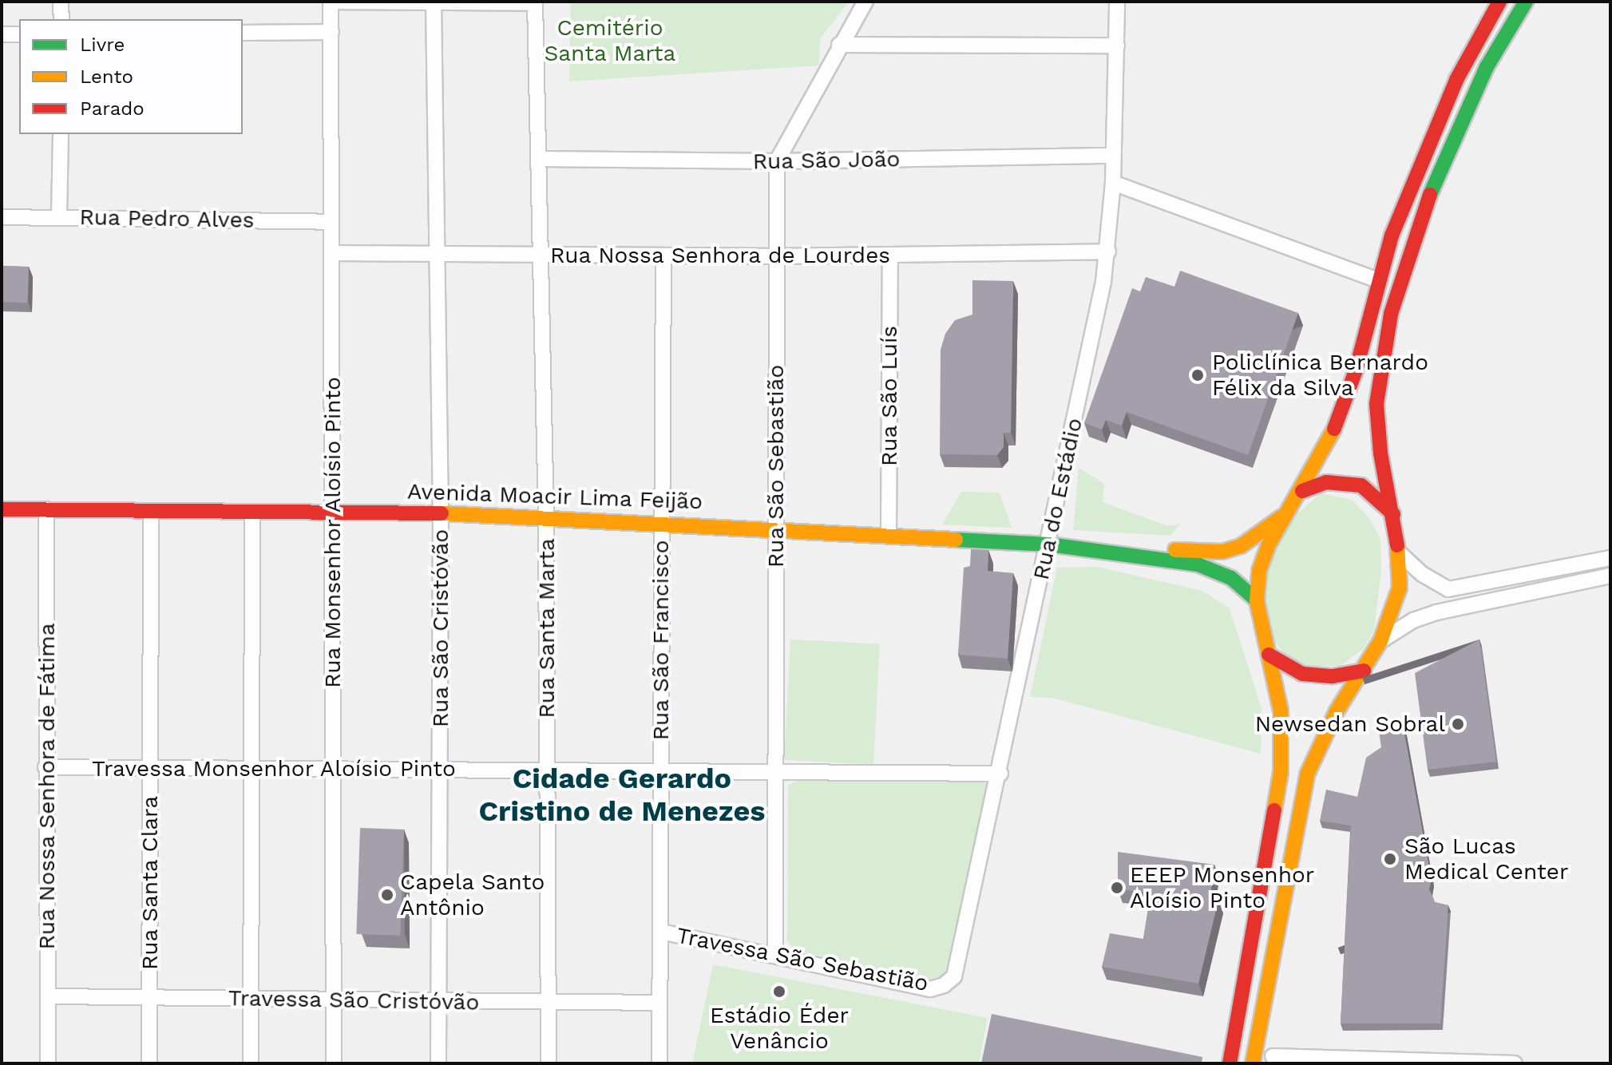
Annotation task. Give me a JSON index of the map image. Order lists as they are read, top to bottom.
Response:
{
  "streets": {
    "main road": ["Avenida Moacir Lima Feijão"],
    "street": [
      "Rua São João",
      "Rua Pedro Alves",
      "Rua Nossa Senhora de Lourdes",
      "Rua São Luís",
      "Rua São Sebastião",
      "Rua do Estádio",
      "Rua Monsenhor Aloísio Pinto",
      "Rua São Cristóvão",
      "Rua Santa Marta",
      "Rua São Francisco",
      "Travessa Monsenhor Aloísio Pinto",
      "Rua Nossa Senhora de Fátima",
      "Rua Santa Clara",
      "Travessa São Sebastião",
      "Travessa São Cristóvão"
    ]
  },
  "crossings": [
    ["Rua São João", "Rua São Sebastião"],
    ["Rua São João", "Rua do Estádio"],
    ["Rua São João", "Rua Santa Marta"],
    ["Rua Pedro Alves", "Rua Monsenhor Aloísio Pinto"],
    ["Rua Nossa Senhora de Lourdes", "Rua São Luís"],
    ["Rua Nossa Senhora de Lourdes", "Rua São Sebastião"],
    ["Rua Nossa Senhora de Lourdes", "Rua do Estádio"],
    ["Rua Nossa Senhora de Lourdes", "Rua Monsenhor Aloísio Pinto"],
    ["Rua Nossa Senhora de Lourdes", "Rua São Cristóvão"],
    ["Rua Nossa Senhora de Lourdes", "Rua Santa Marta"],
    ["Rua Nossa Senhora de Lourdes", "Rua São Francisco"],
    ["Rua São Luís", "Avenida Moacir Lima Feijão"],
    ["Rua São Sebastião", "Avenida Moacir Lima Feijão"],
    ["Rua São Sebastião", "Travessa Monsenhor Aloísio Pinto"],
    ["Rua São Sebastião", "Travessa São Sebastião"],
    ["Avenida Moacir Lima Feijão", "Rua do Estádio"],
    ["Avenida Moacir Lima Feijão", "Rua Monsenhor Aloísio Pinto"],
    ["Avenida Moacir Lima Feijão", "Rua São Cristóvão"],
    ["Avenida Moacir Lima Feijão", "Rua Santa Marta"],
    ["Avenida Moacir Lima Feijão", "Rua São Francisco"],
    ["Avenida Moacir Lima Feijão", "Rua Nossa Senhora de Fátima"],
    ["Avenida Moacir Lima Feijão", "Rua Santa Clara"],
    ["Rua do Estádio", "Travessa Monsenhor Aloísio Pinto"],
    ["Rua do Estádio", "Travessa São Sebastião"],
    ["Rua Monsenhor Aloísio Pinto", "Travessa Monsenhor Aloísio Pinto"],
    ["Rua Monsenhor Aloísio Pinto", "Travessa São Cristóvão"],
    ["Rua São Cristóvão", "Travessa Monsenhor Aloísio Pinto"],
    ["Rua São Cristóvão", "Travessa São Cristóvão"],
    ["Rua Santa Marta", "Travessa Monsenhor Aloísio Pinto"],
    ["Rua Santa Marta", "Travessa São Cristóvão"],
    ["Rua São Francisco", "Travessa Monsenhor Aloísio Pinto"],
    ["Rua São Francisco", "Travessa São Sebastião"],
    ["Rua São Francisco", "Travessa São Cristóvão"],
    ["Travessa Monsenhor Aloísio Pinto", "Rua Nossa Senhora de Fátima"],
    ["Travessa Monsenhor Aloísio Pinto", "Rua Santa Clara"],
    ["Rua Nossa Senhora de Fátima", "Travessa São Cristóvão"],
    ["Rua Santa Clara", "Travessa São Cristóvão"]
  ],
  "districts": ["Cidade Gerardo Cristino de Menezes"],
  "parks": ["Cemitério Santa Marta"],
  "places": [
    "Policlínica Bernardo Félix da Silva",
    "Newsedan Sobral",
    "São Lucas Medical Center",
    "EEEP Monsenhor Aloísio Pinto",
    "Capela Santo Antônio",
    "Estádio Éder Venâncio"
  ],
  "legend": ["Livre", "Lento", "Parado"]
}
